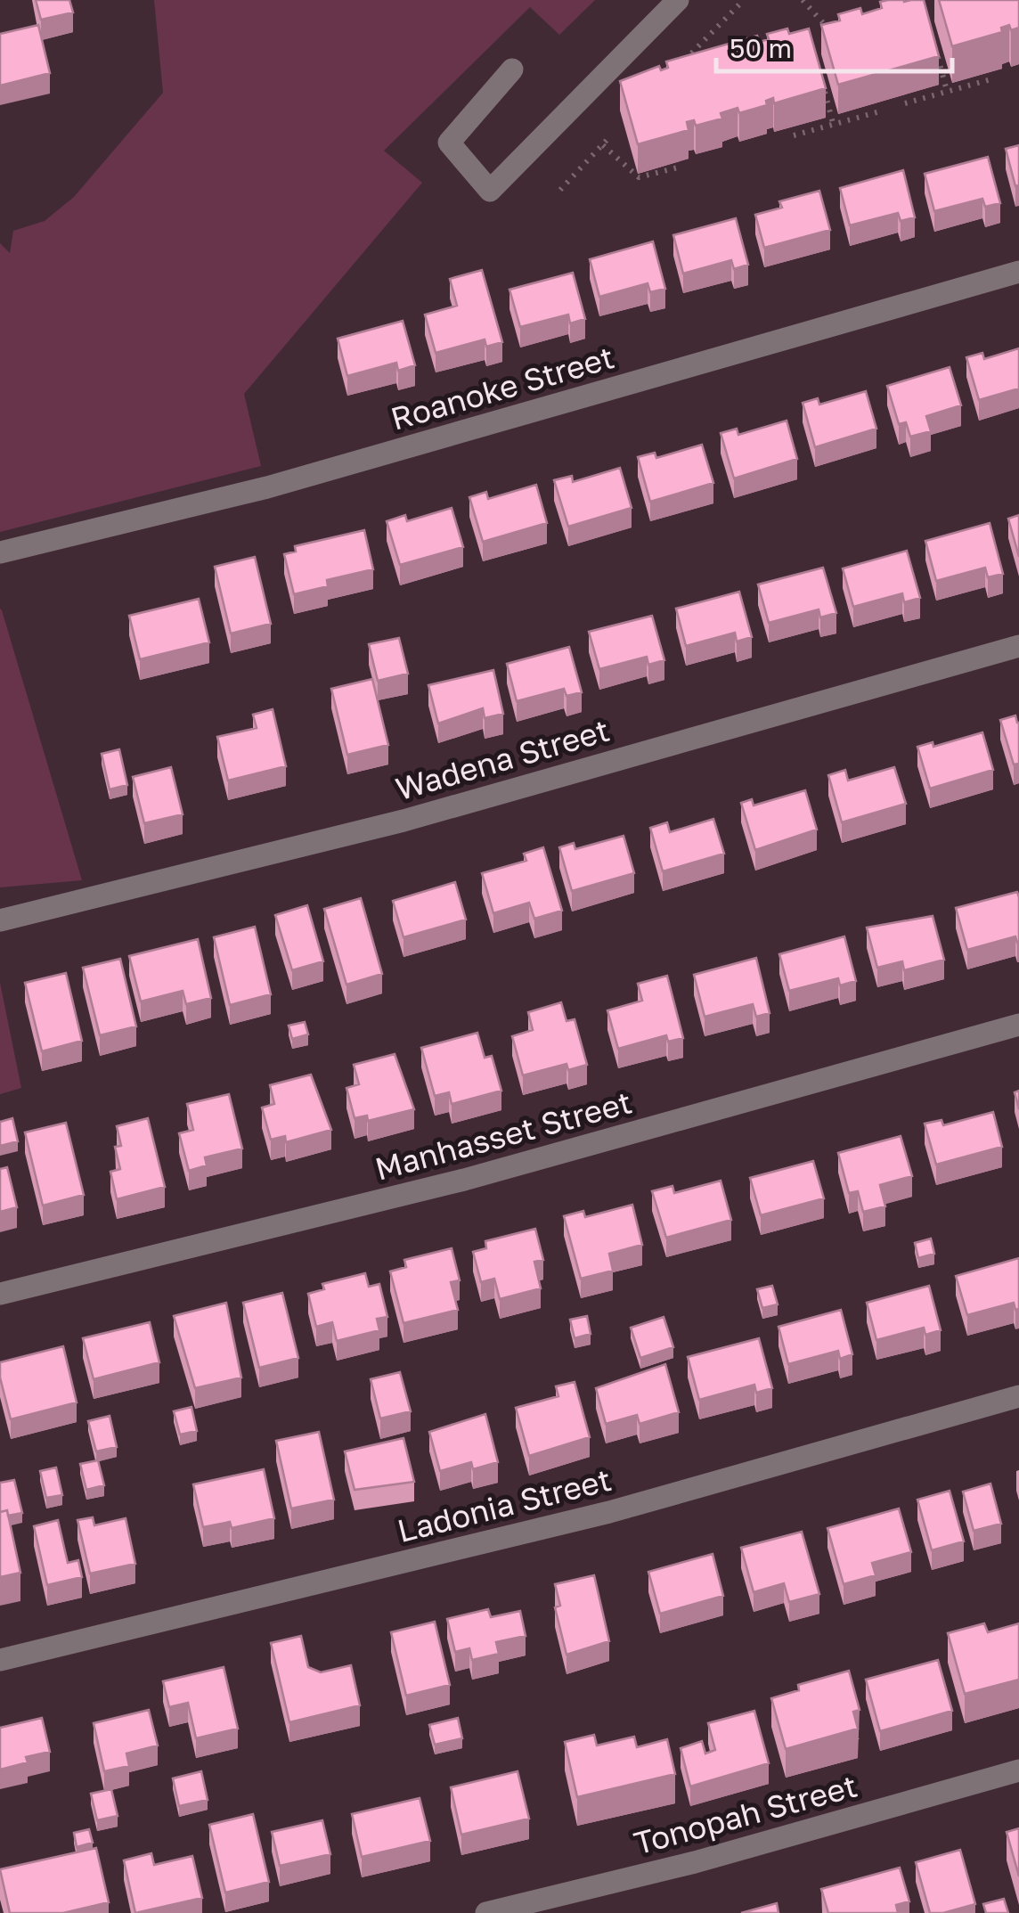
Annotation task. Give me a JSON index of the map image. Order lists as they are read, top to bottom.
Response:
{
  "streets": {
    "street": [
      "Roanoke Street",
      "Wadena Street",
      "Manhasset Street",
      "Ladonia Street",
      "Tonopah Street"
    ]
  },
  "scale_bar": "50 m"
}
